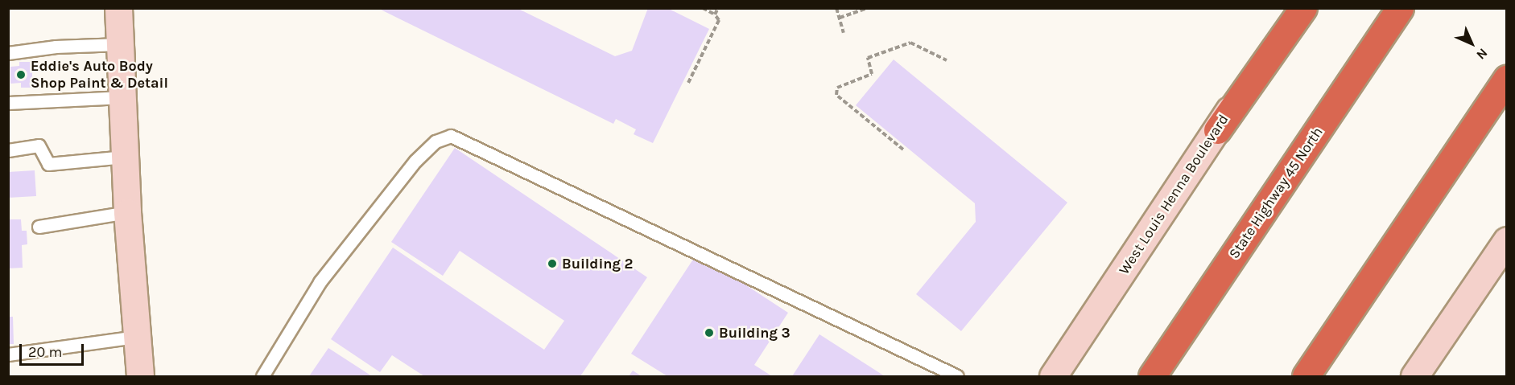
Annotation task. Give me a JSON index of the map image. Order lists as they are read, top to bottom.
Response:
{
  "streets": {
    "highway": ["State Highway 45 North"],
    "main road": ["West Louis Henna Boulevard"]
  },
  "places": ["Eddie's Auto Body Shop Paint & Detail", "Building 2", "Building 3"],
  "scale_bar": "20 m",
  "north": "bottom right"
}
